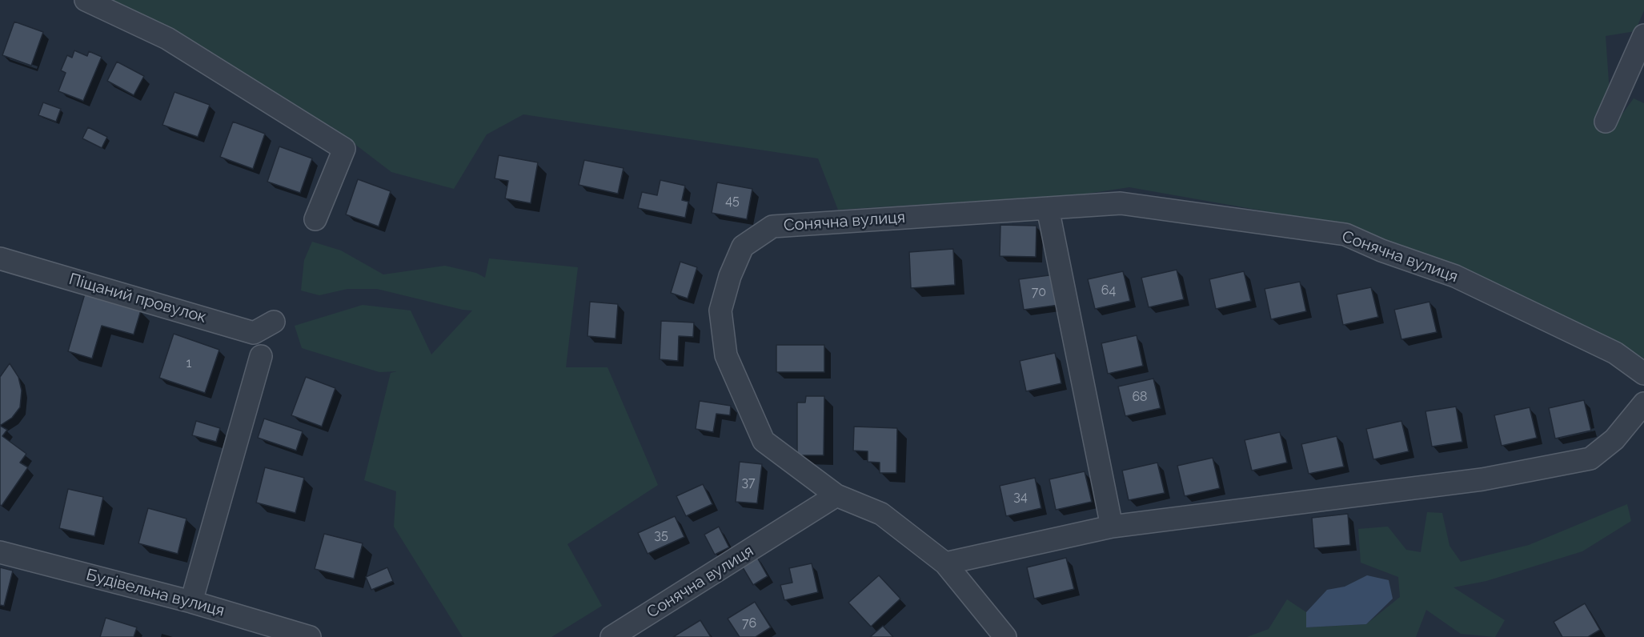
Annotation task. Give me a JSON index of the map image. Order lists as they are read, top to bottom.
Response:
{
  "streets": {
    "street": ["Сонячна вулиця", "Піщаний провулок", "Будівельна вулиця"]
  },
  "house_numbers": [
    "45",
    "64",
    "70",
    "1",
    "68",
    "37",
    "34",
    "35",
    "76"
  ]
}
